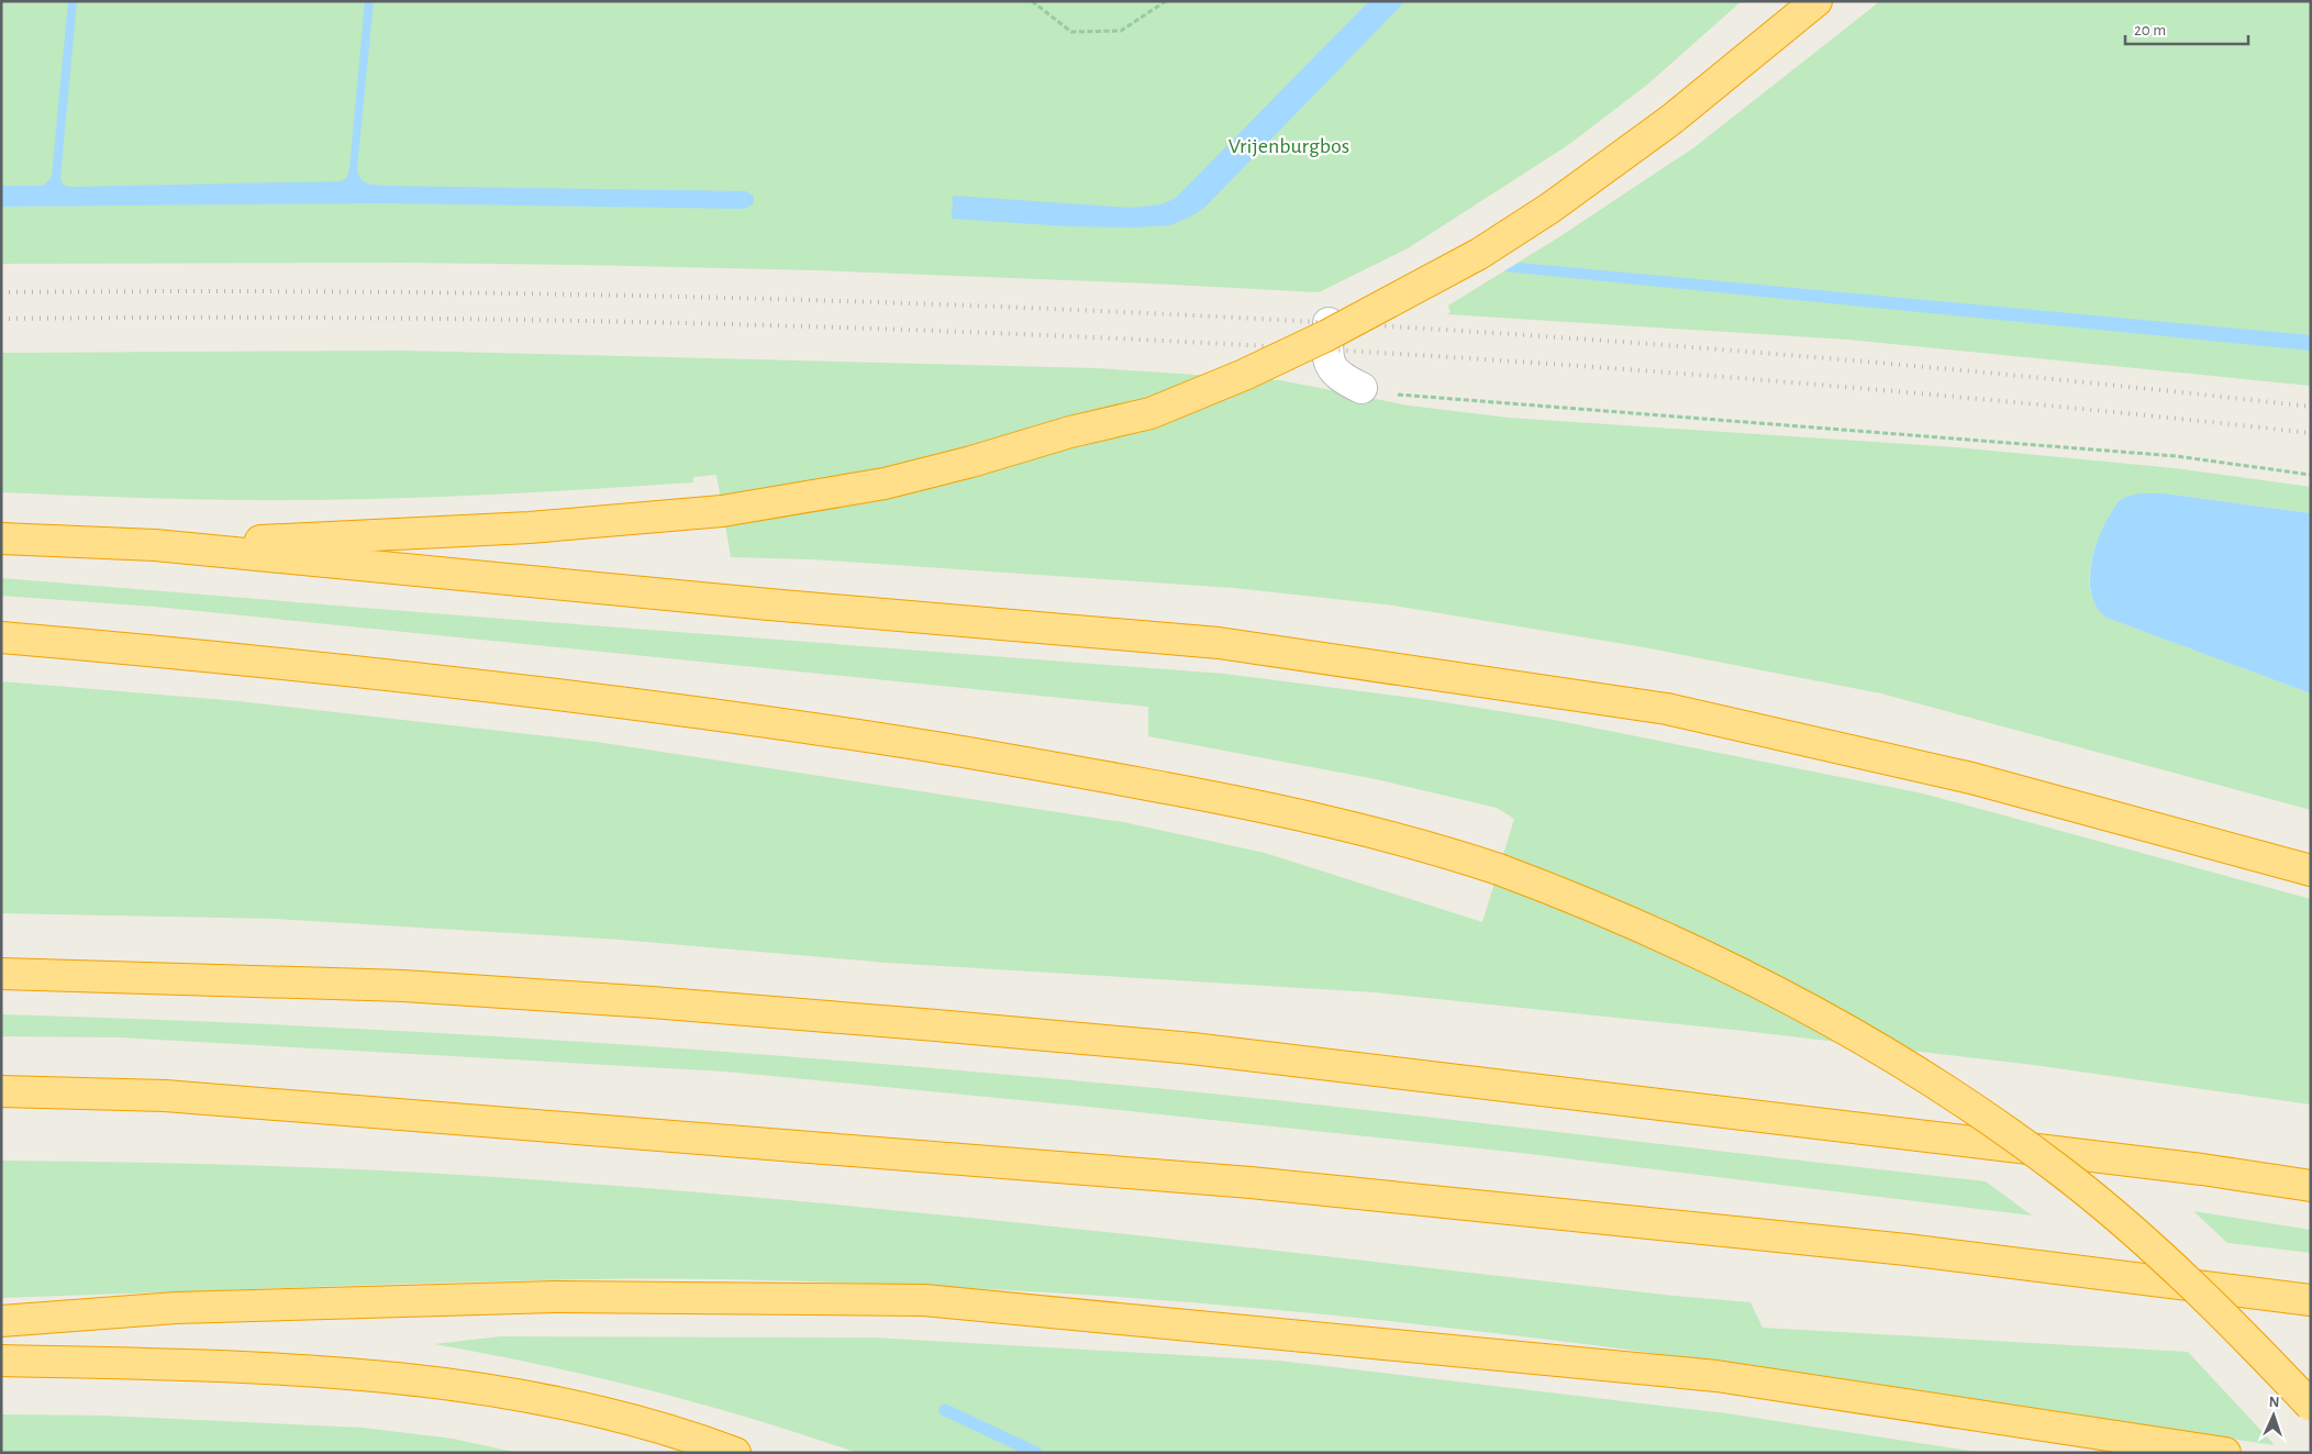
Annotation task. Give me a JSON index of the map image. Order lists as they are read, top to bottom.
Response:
{
  "parks": ["Vrijenburgbos"],
  "scale_bar": "20 m",
  "north": "top"
}
